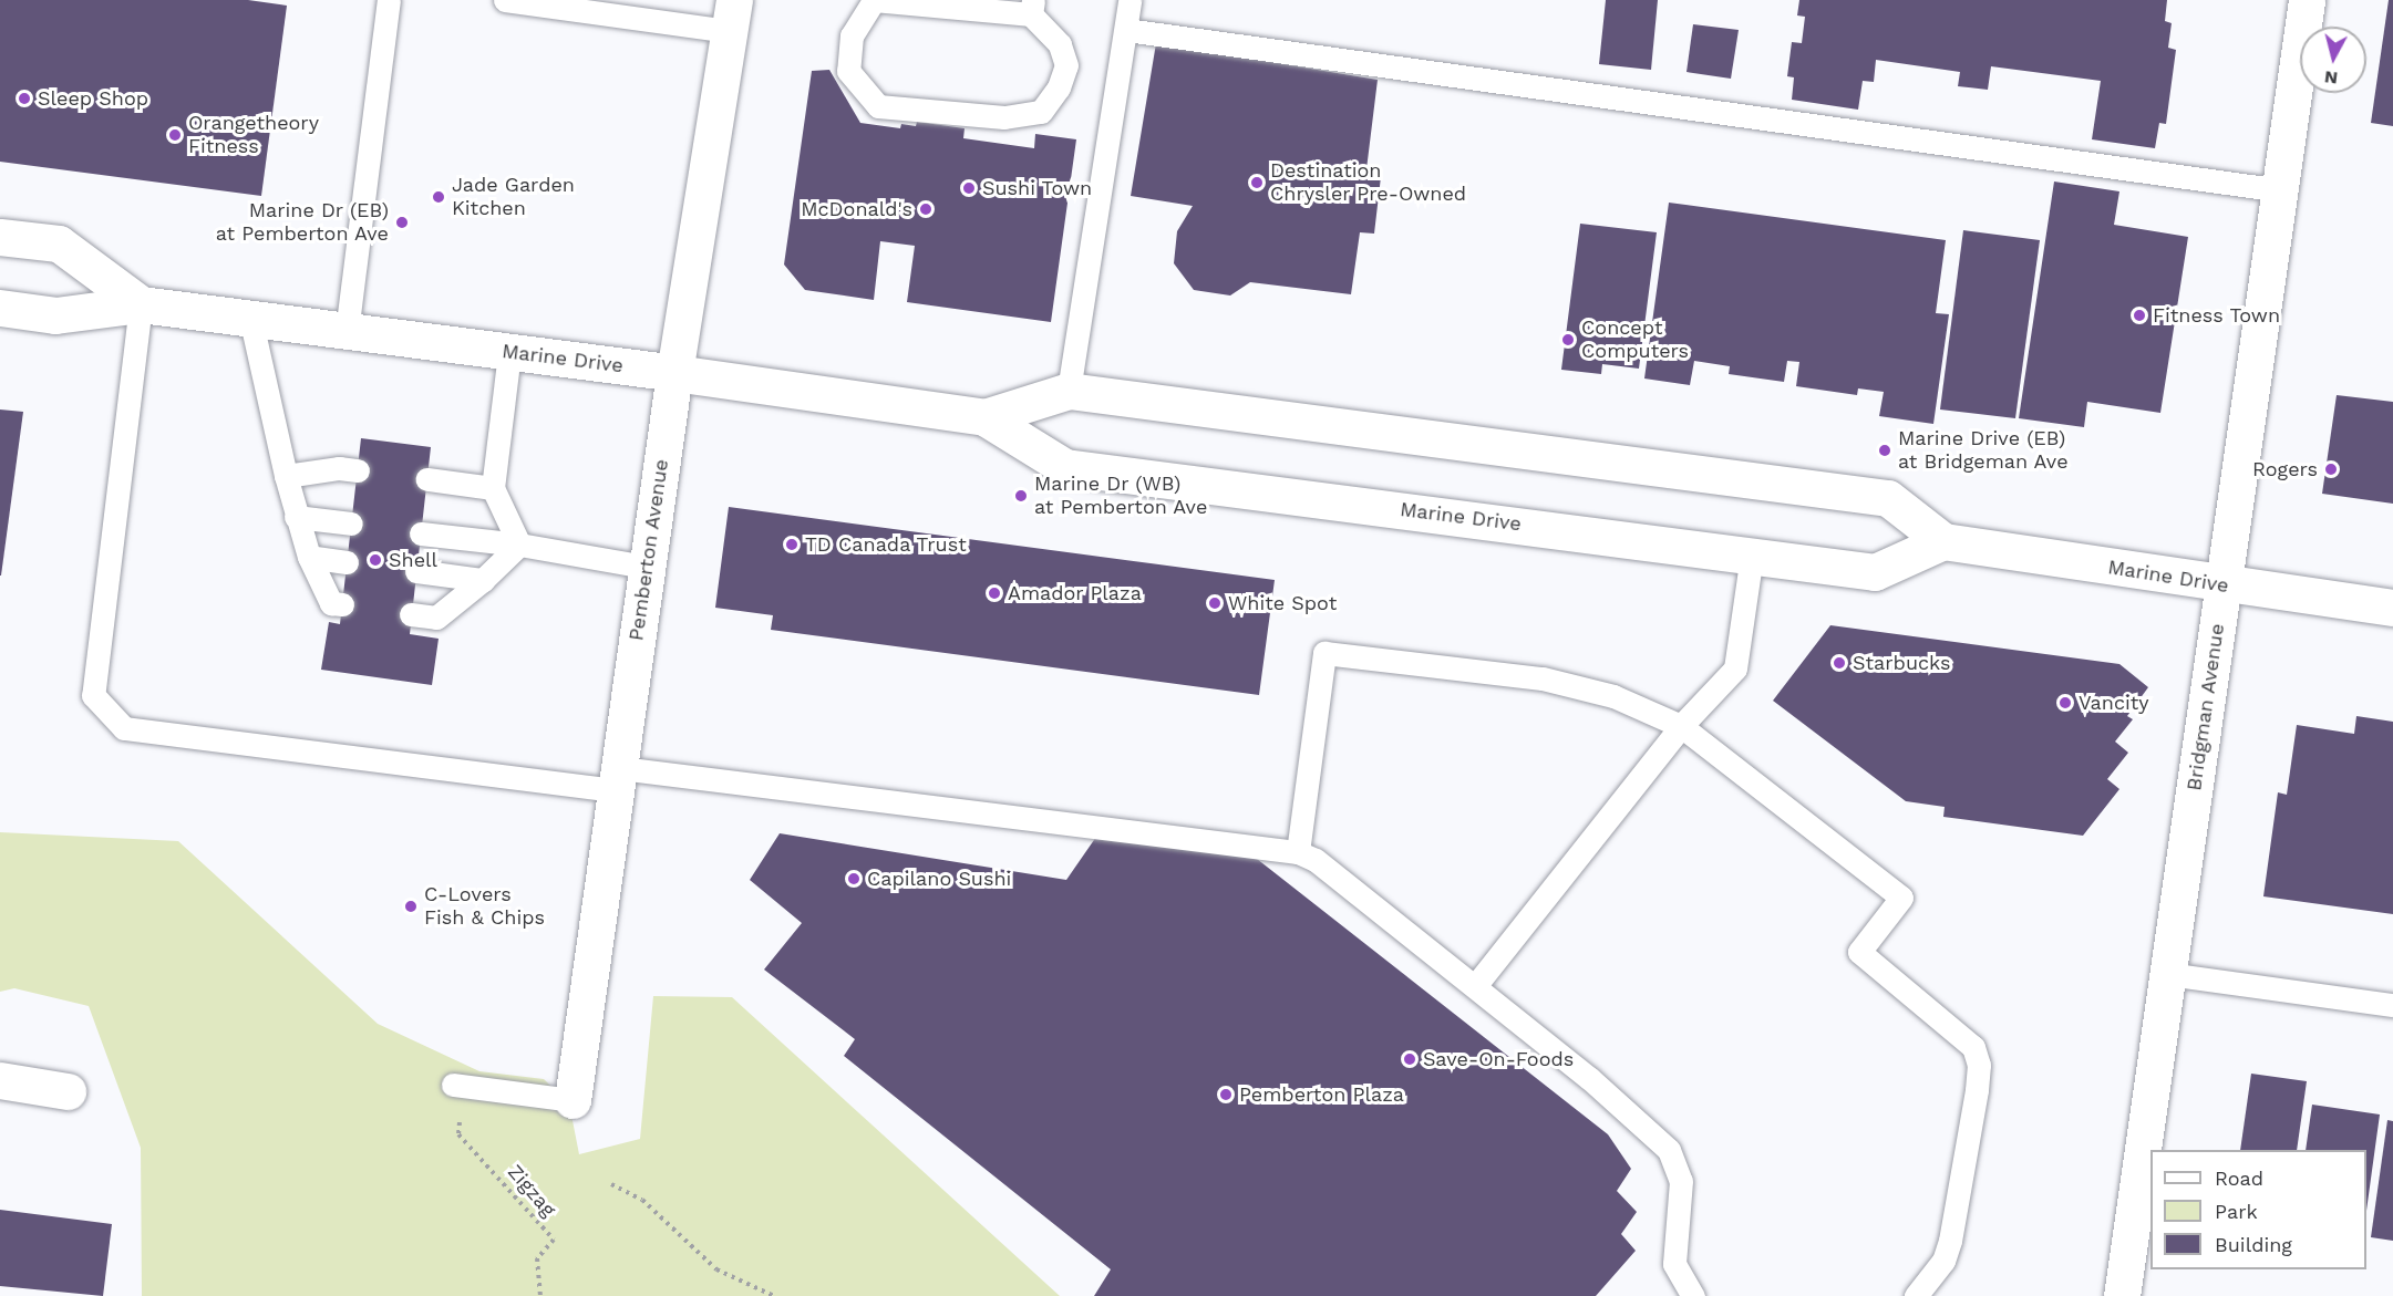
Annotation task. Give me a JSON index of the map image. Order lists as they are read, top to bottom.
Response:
{
  "streets": {
    "main road": ["Marine Drive", "Pemberton Avenue", "Bridgman Avenue"],
    "path": ["Zigzag"]
  },
  "crossings": [
    ["Marine Drive", "Pemberton Avenue"],
    ["Marine Drive", "Bridgman Avenue"]
  ],
  "places": [
    "Sleep Shop",
    "Orangetheory Fitness",
    "Destination Chrysler Pre-Owned",
    "Sushi Town",
    "Jade Garden Kitchen",
    "McDonald's",
    "Marine Dr (EB) at Pemberton Ave",
    "Fitness Town",
    "Concept Computers",
    "Marine Drive (EB) at Bridgeman Ave",
    "Rogers",
    "Marine Dr (WB) at Pemberton Ave",
    "TD Canada Trust",
    "Shell",
    "Amador Plaza",
    "White Spot",
    "Starbucks",
    "Vancity",
    "Capilano Sushi",
    "C-Lovers Fish & Chips",
    "Save-On-Foods",
    "Pemberton Plaza"
  ],
  "legend": ["Road", "Park", "Building"],
  "north": "bottom"
}
